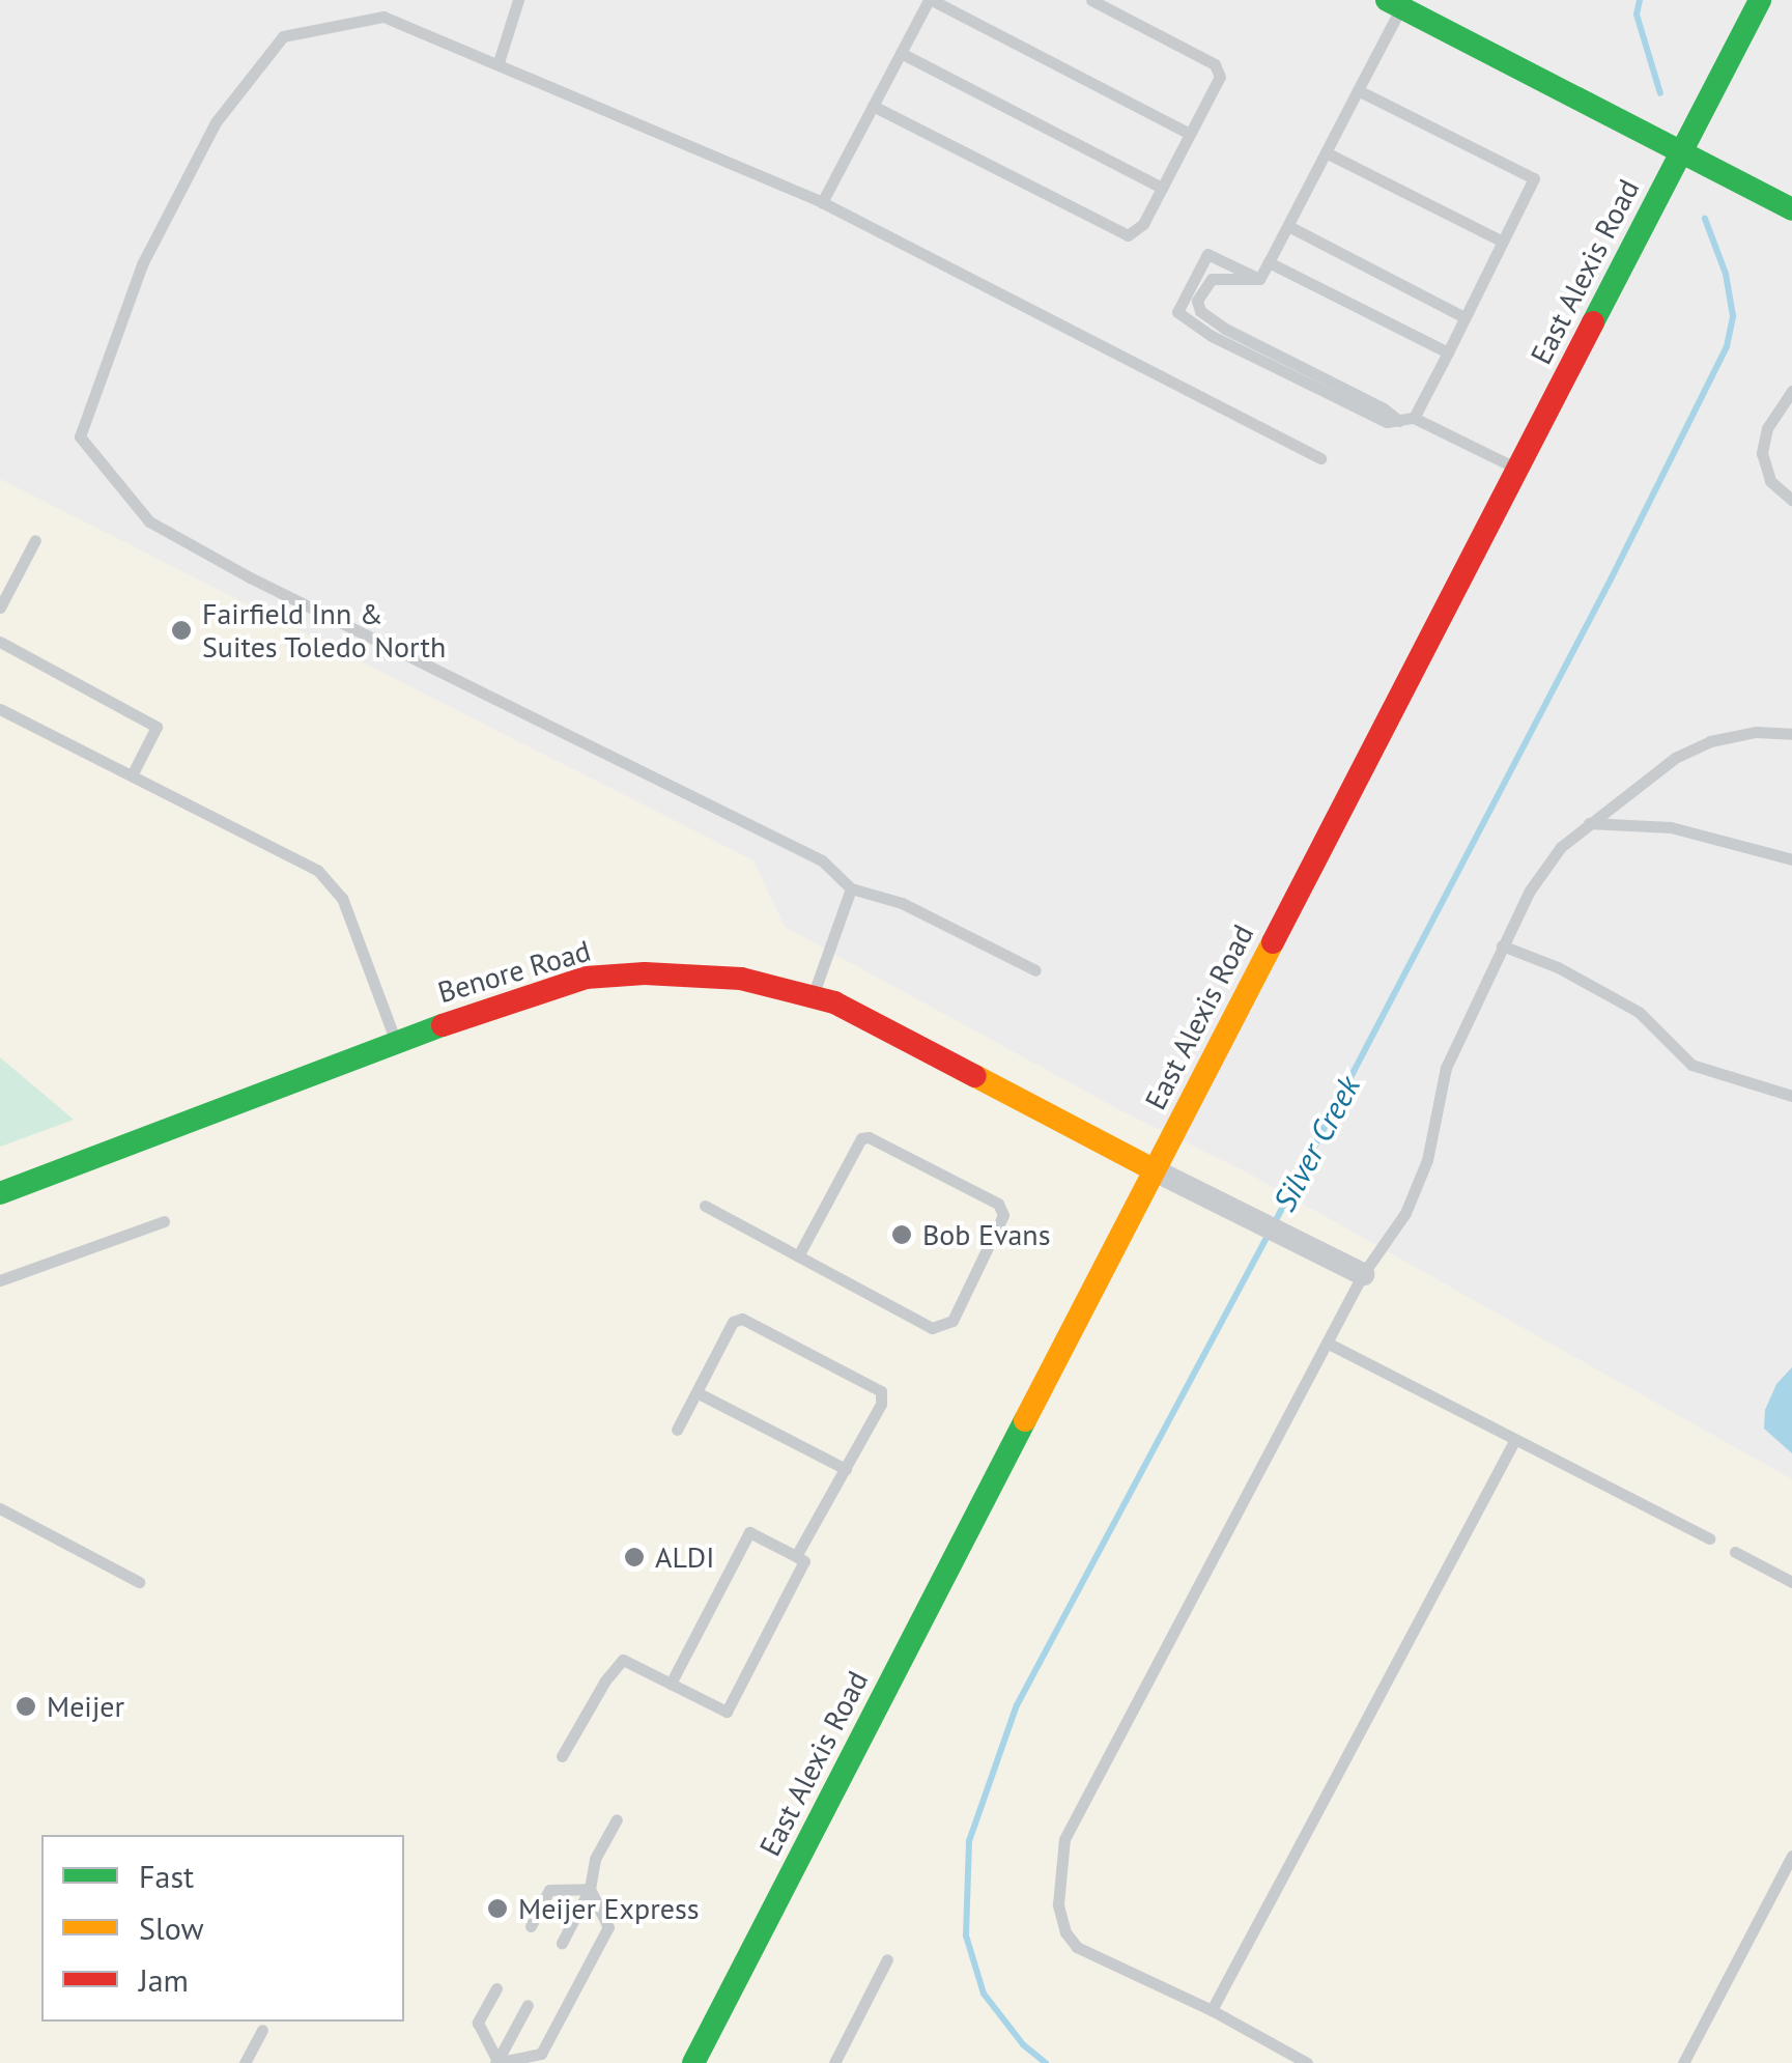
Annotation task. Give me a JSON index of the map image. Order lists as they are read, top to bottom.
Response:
{
  "streets": {
    "main road": ["East Alexis Road", "Benore Road"]
  },
  "crossings": [
    ["East Alexis Road", "Benore Road"]
  ],
  "water": ["Silver Creek"],
  "places": [
    "Fairfield Inn & Suites Toledo North",
    "Bob Evans",
    "ALDI",
    "Meijer",
    "Meijer Express"
  ],
  "legend": ["Fast", "Slow", "Jam"]
}
